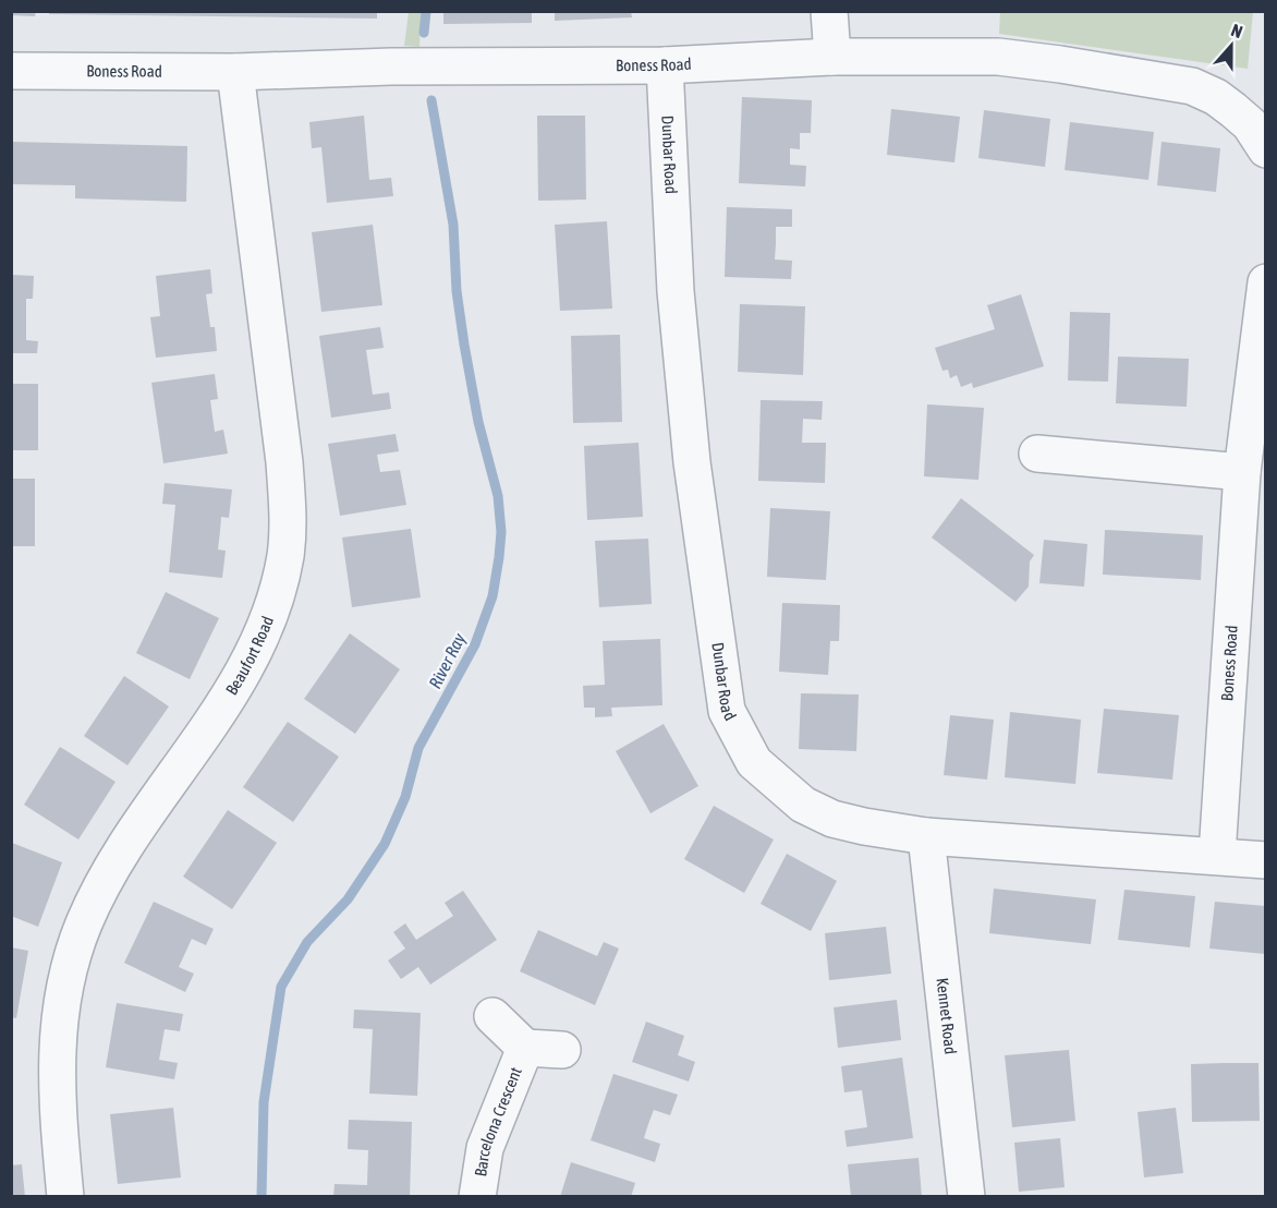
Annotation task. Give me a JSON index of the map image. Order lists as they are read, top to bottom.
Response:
{
  "streets": {
    "street": [
      "Boness Road",
      "Dunbar Road",
      "Beaufort Road",
      "Kennet Road",
      "Barcelona Crescent"
    ]
  },
  "crossings": [
    ["Boness Road", "Dunbar Road"],
    ["Boness Road", "Beaufort Road"],
    ["Dunbar Road", "Kennet Road"]
  ],
  "water": ["River Ray"],
  "north": "top"
}
